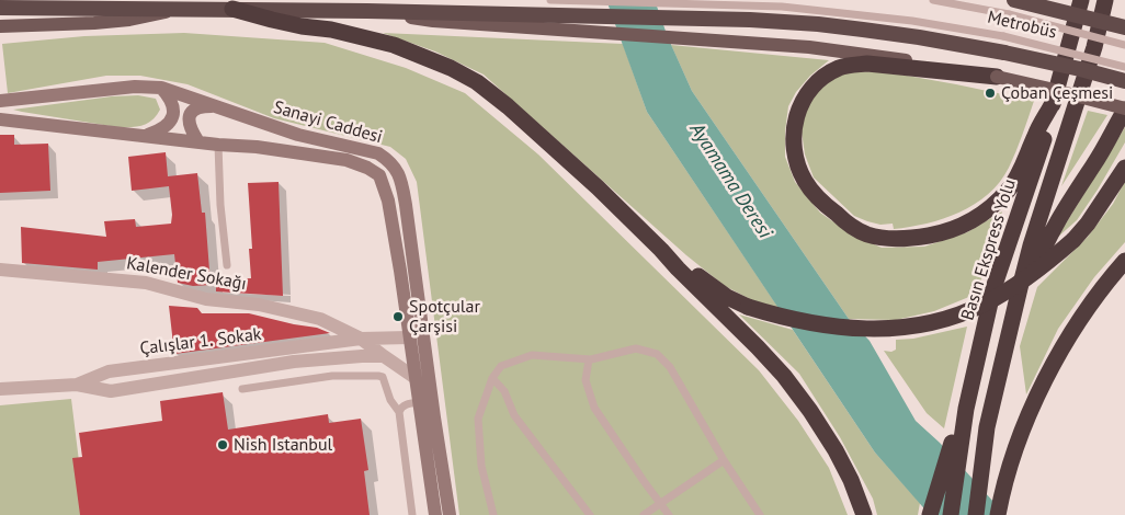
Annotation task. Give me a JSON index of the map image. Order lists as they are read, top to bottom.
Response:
{
  "streets": {
    "highway": ["Basın Ekspress Yolu"],
    "main road": ["Sanayi Caddesi"],
    "street": ["Kalender Sokağı", "Çalışlar 1. Sokak"],
    "lane": ["Metrobüs"]
  },
  "crossings": [
    ["Sanayi Caddesi", "Kalender Sokağı"],
    ["Sanayi Caddesi", "Çalışlar 1. Sokak"],
    ["Kalender Sokağı", "Çalışlar 1. Sokak"]
  ],
  "water": ["Ayamama Deresi"],
  "places": ["Çoban Çeşmesi", "Spotçular Çarşisi", "Nish Istanbul"]
}
